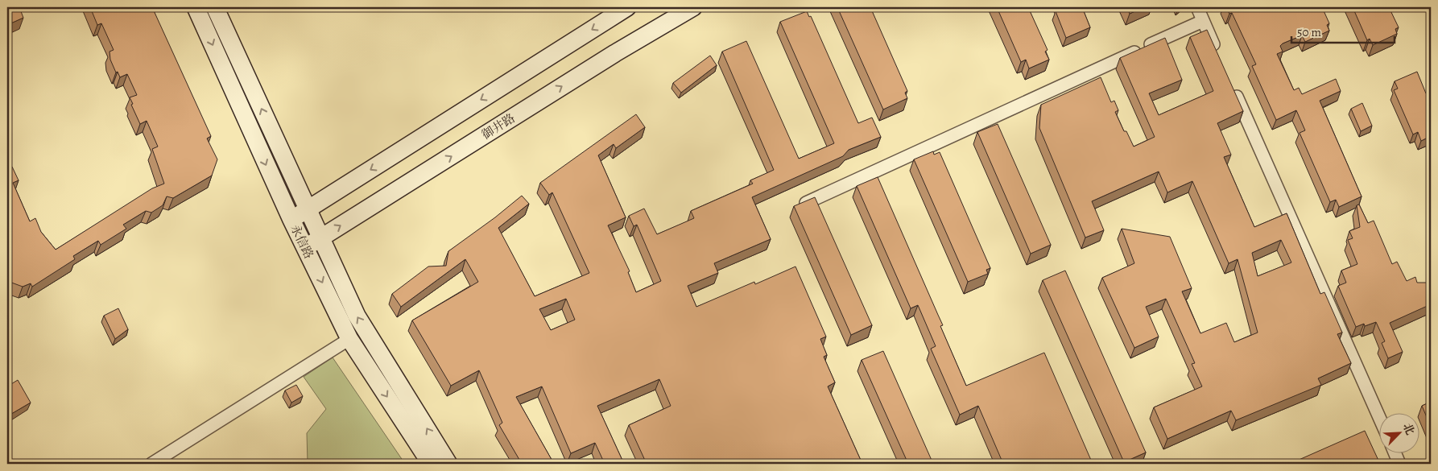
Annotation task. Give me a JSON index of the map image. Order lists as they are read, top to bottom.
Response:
{
  "streets": {
    "street": ["御井路", "永信路"]
  },
  "crossings": [
    ["御井路", "永信路"]
  ],
  "scale_bar": "50 m",
  "north": "top right"
}
